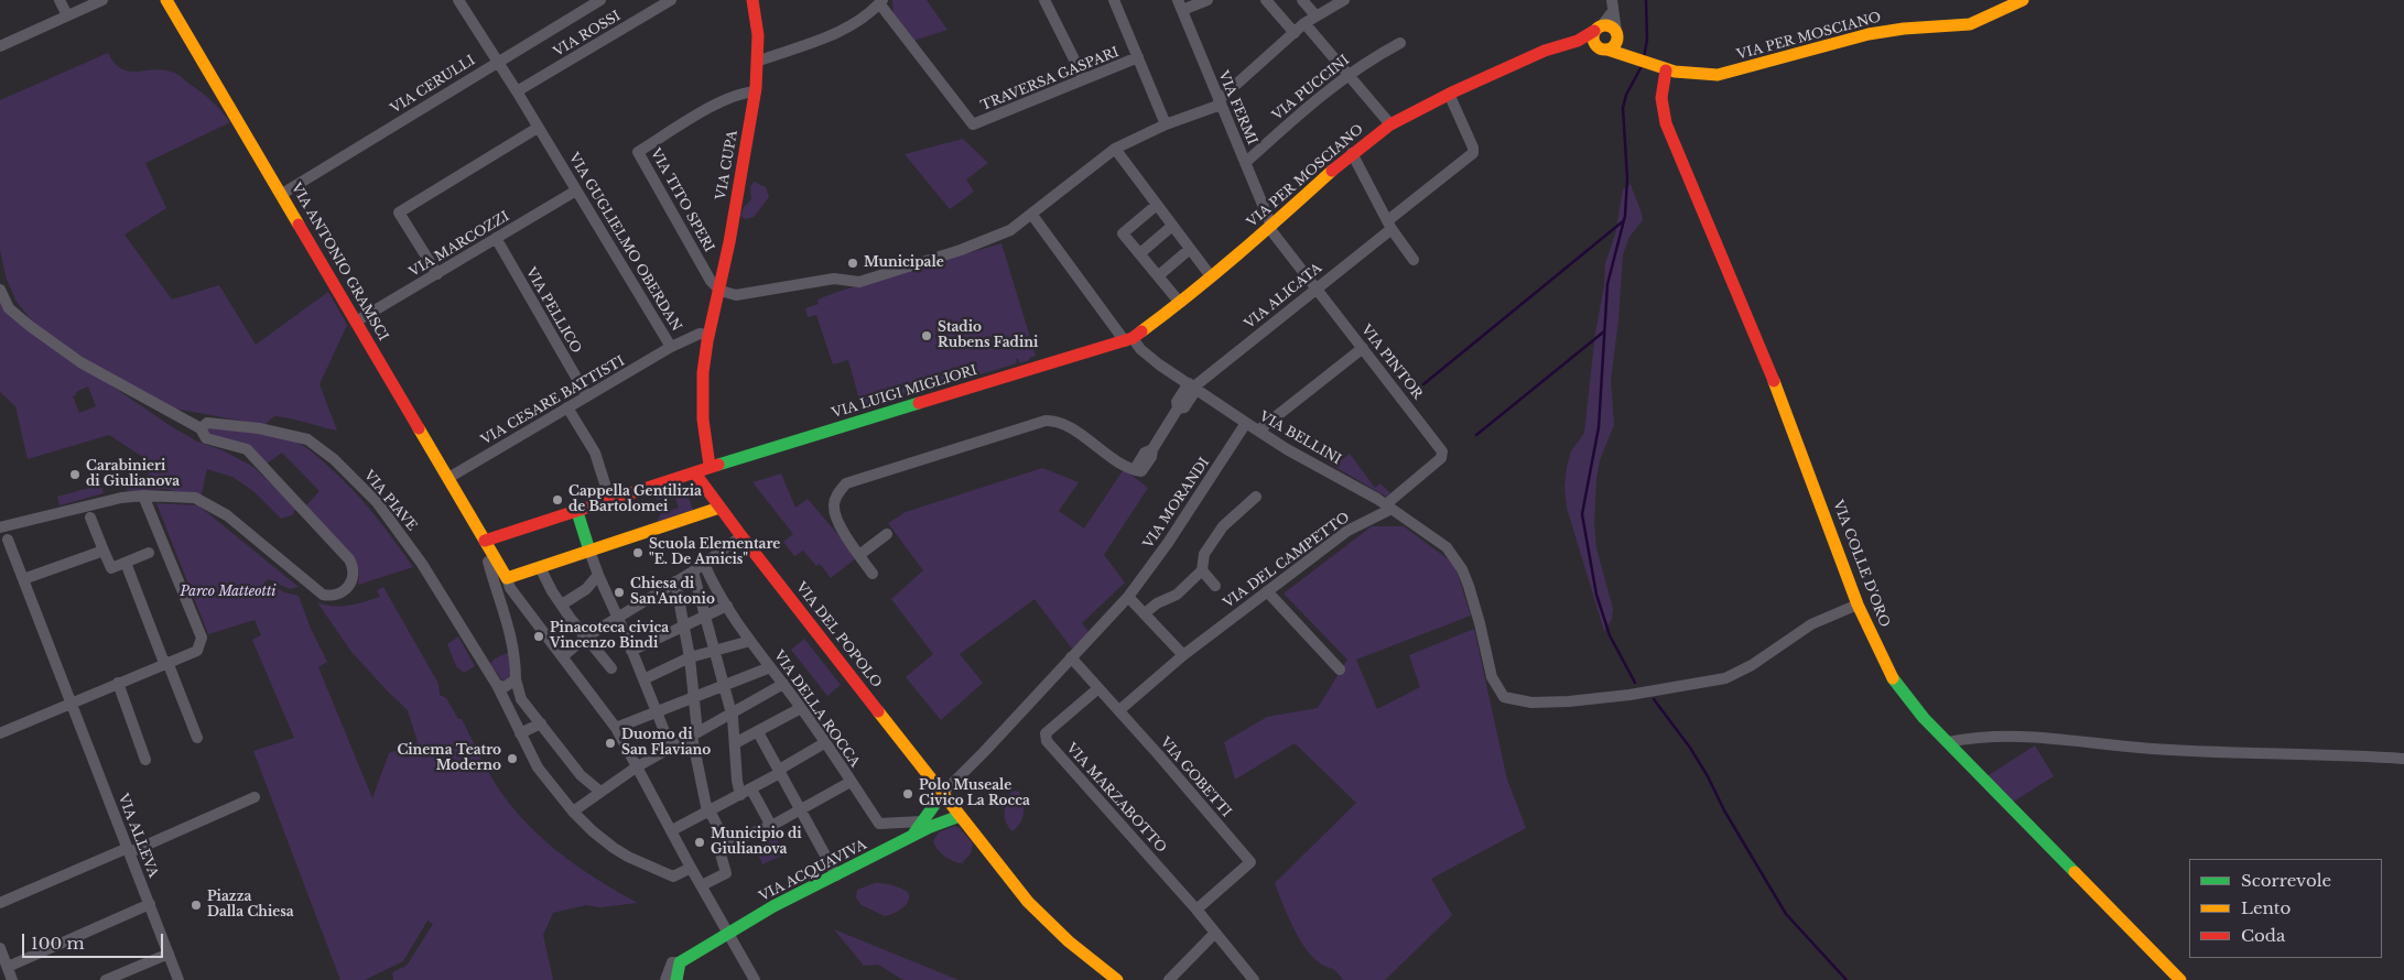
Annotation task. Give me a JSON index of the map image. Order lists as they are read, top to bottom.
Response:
{
  "streets": {
    "street": [
      "VIA ROSSI",
      "VIA PER MOSCIANO",
      "TRAVERSA GASPARI",
      "VIA CERULLI",
      "VIA PUCCINI",
      "VIA FERMI",
      "VIA CUPA",
      "VIA TITO SPERI",
      "VIA GUGLIELMO OBERDAN",
      "VIA MARCOZZI",
      "VIA ANTONIO GRAMSCI",
      "VIA ALICATA",
      "VIA PELLICO",
      "VIA PINTOR",
      "VIA LUIGI MIGLIORI",
      "VIA CESARE BATTISTI",
      "VIA BELLINI",
      "VIA PIAVE",
      "VIA MORANDI",
      "VIA DEL CAMPETTO",
      "VIA COLLE D'ORO",
      "VIA DEL POPOLO",
      "VIA DELLA ROCCA",
      "VIA GOBETTI",
      "VIA MARZABOTTO",
      "VIA ALLEVA",
      "VIA ACQUAVIVA"
    ]
  },
  "crossings": [
    ["VIA ROSSI", "VIA GUGLIELMO OBERDAN"],
    ["VIA PER MOSCIANO", "VIA FERMI"],
    ["VIA PER MOSCIANO", "VIA ALICATA"],
    ["VIA PER MOSCIANO", "VIA PINTOR"],
    ["VIA PER MOSCIANO", "VIA LUIGI MIGLIORI"],
    ["VIA PER MOSCIANO", "VIA BELLINI"],
    ["VIA PER MOSCIANO", "VIA COLLE D'ORO"],
    ["VIA CERULLI", "VIA GUGLIELMO OBERDAN"],
    ["VIA CERULLI", "VIA ANTONIO GRAMSCI"],
    ["VIA PUCCINI", "VIA FERMI"],
    ["VIA FERMI", "VIA PINTOR"],
    ["VIA CUPA", "VIA TITO SPERI"],
    ["VIA CUPA", "VIA GUGLIELMO OBERDAN"],
    ["VIA GUGLIELMO OBERDAN", "VIA MARCOZZI"],
    ["VIA GUGLIELMO OBERDAN", "VIA CESARE BATTISTI"],
    ["VIA MARCOZZI", "VIA ANTONIO GRAMSCI"],
    ["VIA MARCOZZI", "VIA PELLICO"],
    ["VIA ANTONIO GRAMSCI", "VIA LUIGI MIGLIORI"],
    ["VIA ANTONIO GRAMSCI", "VIA CESARE BATTISTI"],
    ["VIA ALICATA", "VIA PINTOR"],
    ["VIA ALICATA", "VIA BELLINI"],
    ["VIA PELLICO", "VIA CESARE BATTISTI"],
    ["VIA PINTOR", "VIA BELLINI"],
    ["VIA PINTOR", "VIA DEL CAMPETTO"],
    ["VIA LUIGI MIGLIORI", "VIA BELLINI"],
    ["VIA LUIGI MIGLIORI", "VIA DEL POPOLO"],
    ["VIA BELLINI", "VIA MORANDI"],
    ["VIA BELLINI", "VIA DEL CAMPETTO"],
    ["VIA DEL CAMPETTO", "VIA GOBETTI"],
    ["VIA DEL POPOLO", "VIA ACQUAVIVA"],
    ["VIA DELLA ROCCA", "VIA ACQUAVIVA"],
    ["VIA GOBETTI", "VIA MARZABOTTO"]
  ],
  "parks": ["Parco Matteotti"],
  "places": [
    "Municipale",
    "Stadio Rubens Fadini",
    "Carabinieri di Giulianova",
    "Cappella Gentilizia de Bartolomei",
    "Scuola Elementare \"E. De Amicis\"",
    "Chiesa di San'Antonio",
    "Pinacoteca civica Vincenzo Bindi",
    "Duomo di San Flaviano",
    "Cinema Teatro Moderno",
    "Polo Museale Civico La Rocca",
    "Municipio di Giulianova",
    "Piazza Dalla Chiesa"
  ],
  "legend": ["Scorrevole", "Lento", "Coda"],
  "scale_bar": "100 m"
}
